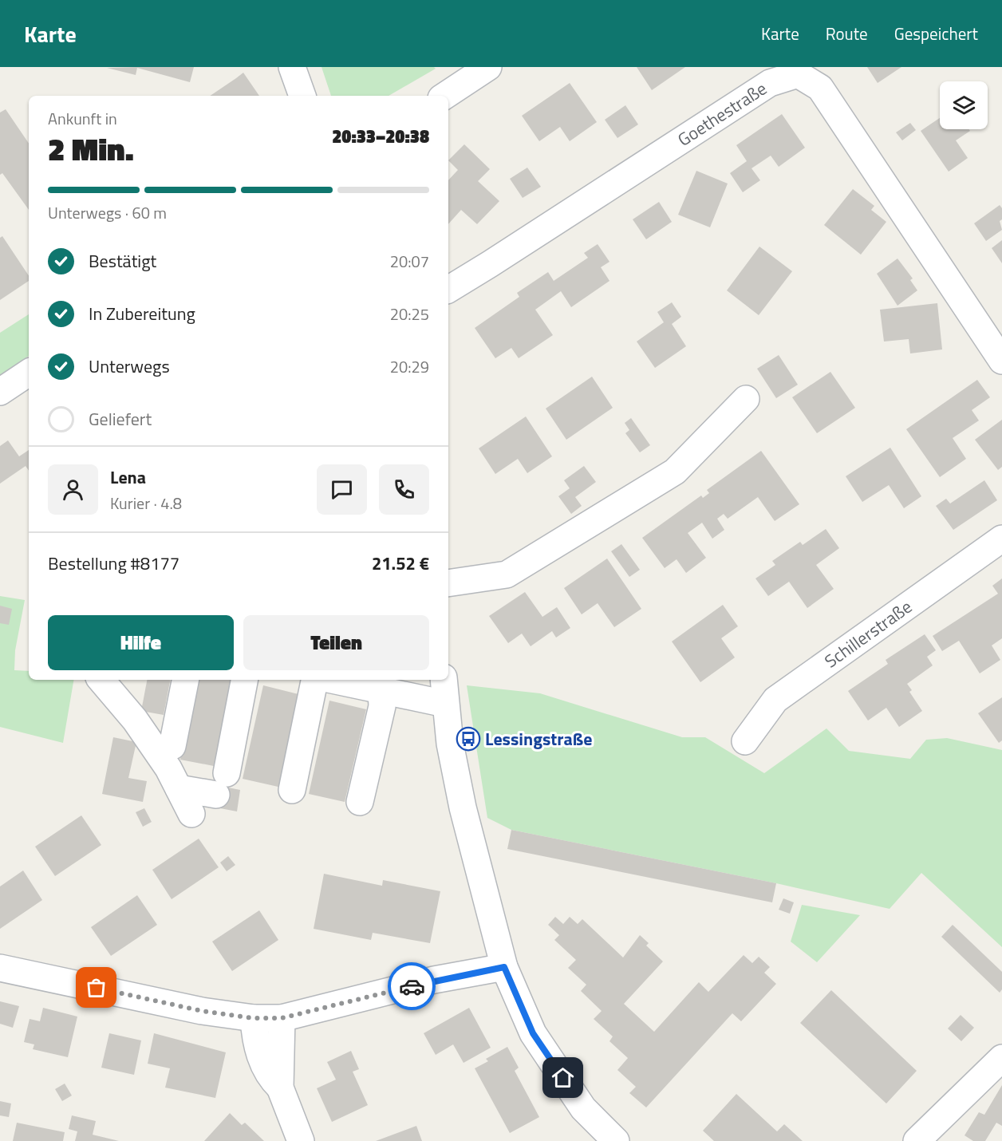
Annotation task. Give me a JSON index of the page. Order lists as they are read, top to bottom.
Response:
{
  "streets": {
    "street": ["Goethestraße", "Schillerstraße"]
  },
  "places": {
    "bus stop": ["Lessingstraße"]
  },
  "page": {
    "header": "Karte",
    "nav": ["Karte", "Route", "Gespeichert"],
    "heading": ["2 Min.", "Ankunft in", "20:33–20:38"],
    "panel": [
      "Lena",
      "Kurier · 4.8",
      "Bestellung #8177",
      "21.52 €"
    ],
    "bar": "Unterwegs · 60 m",
    "list": [
      ["Bestätigt", "20:07"],
      ["In Zubereitung", "20:25"],
      ["Unterwegs", "20:29"],
      "Geliefert"
    ],
    "buttons": ["Hilfe", "Teilen"]
  }
}
